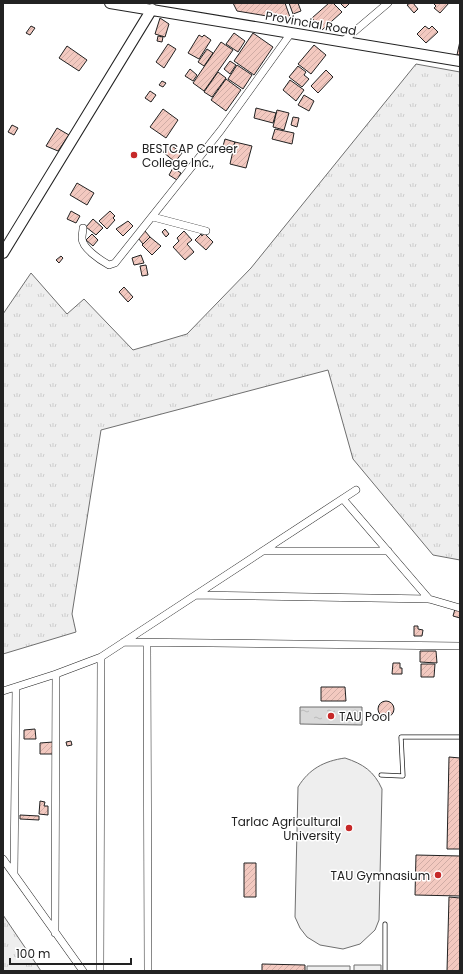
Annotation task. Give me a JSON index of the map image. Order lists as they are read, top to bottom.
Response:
{
  "streets": {
    "main road": ["Provincial Road"]
  },
  "places": [
    "BESTCAP Career College Inc.,",
    "TAU Pool",
    "Tarlac Agricultural University",
    "TAU Gymnasium"
  ],
  "scale_bar": "100 m"
}
